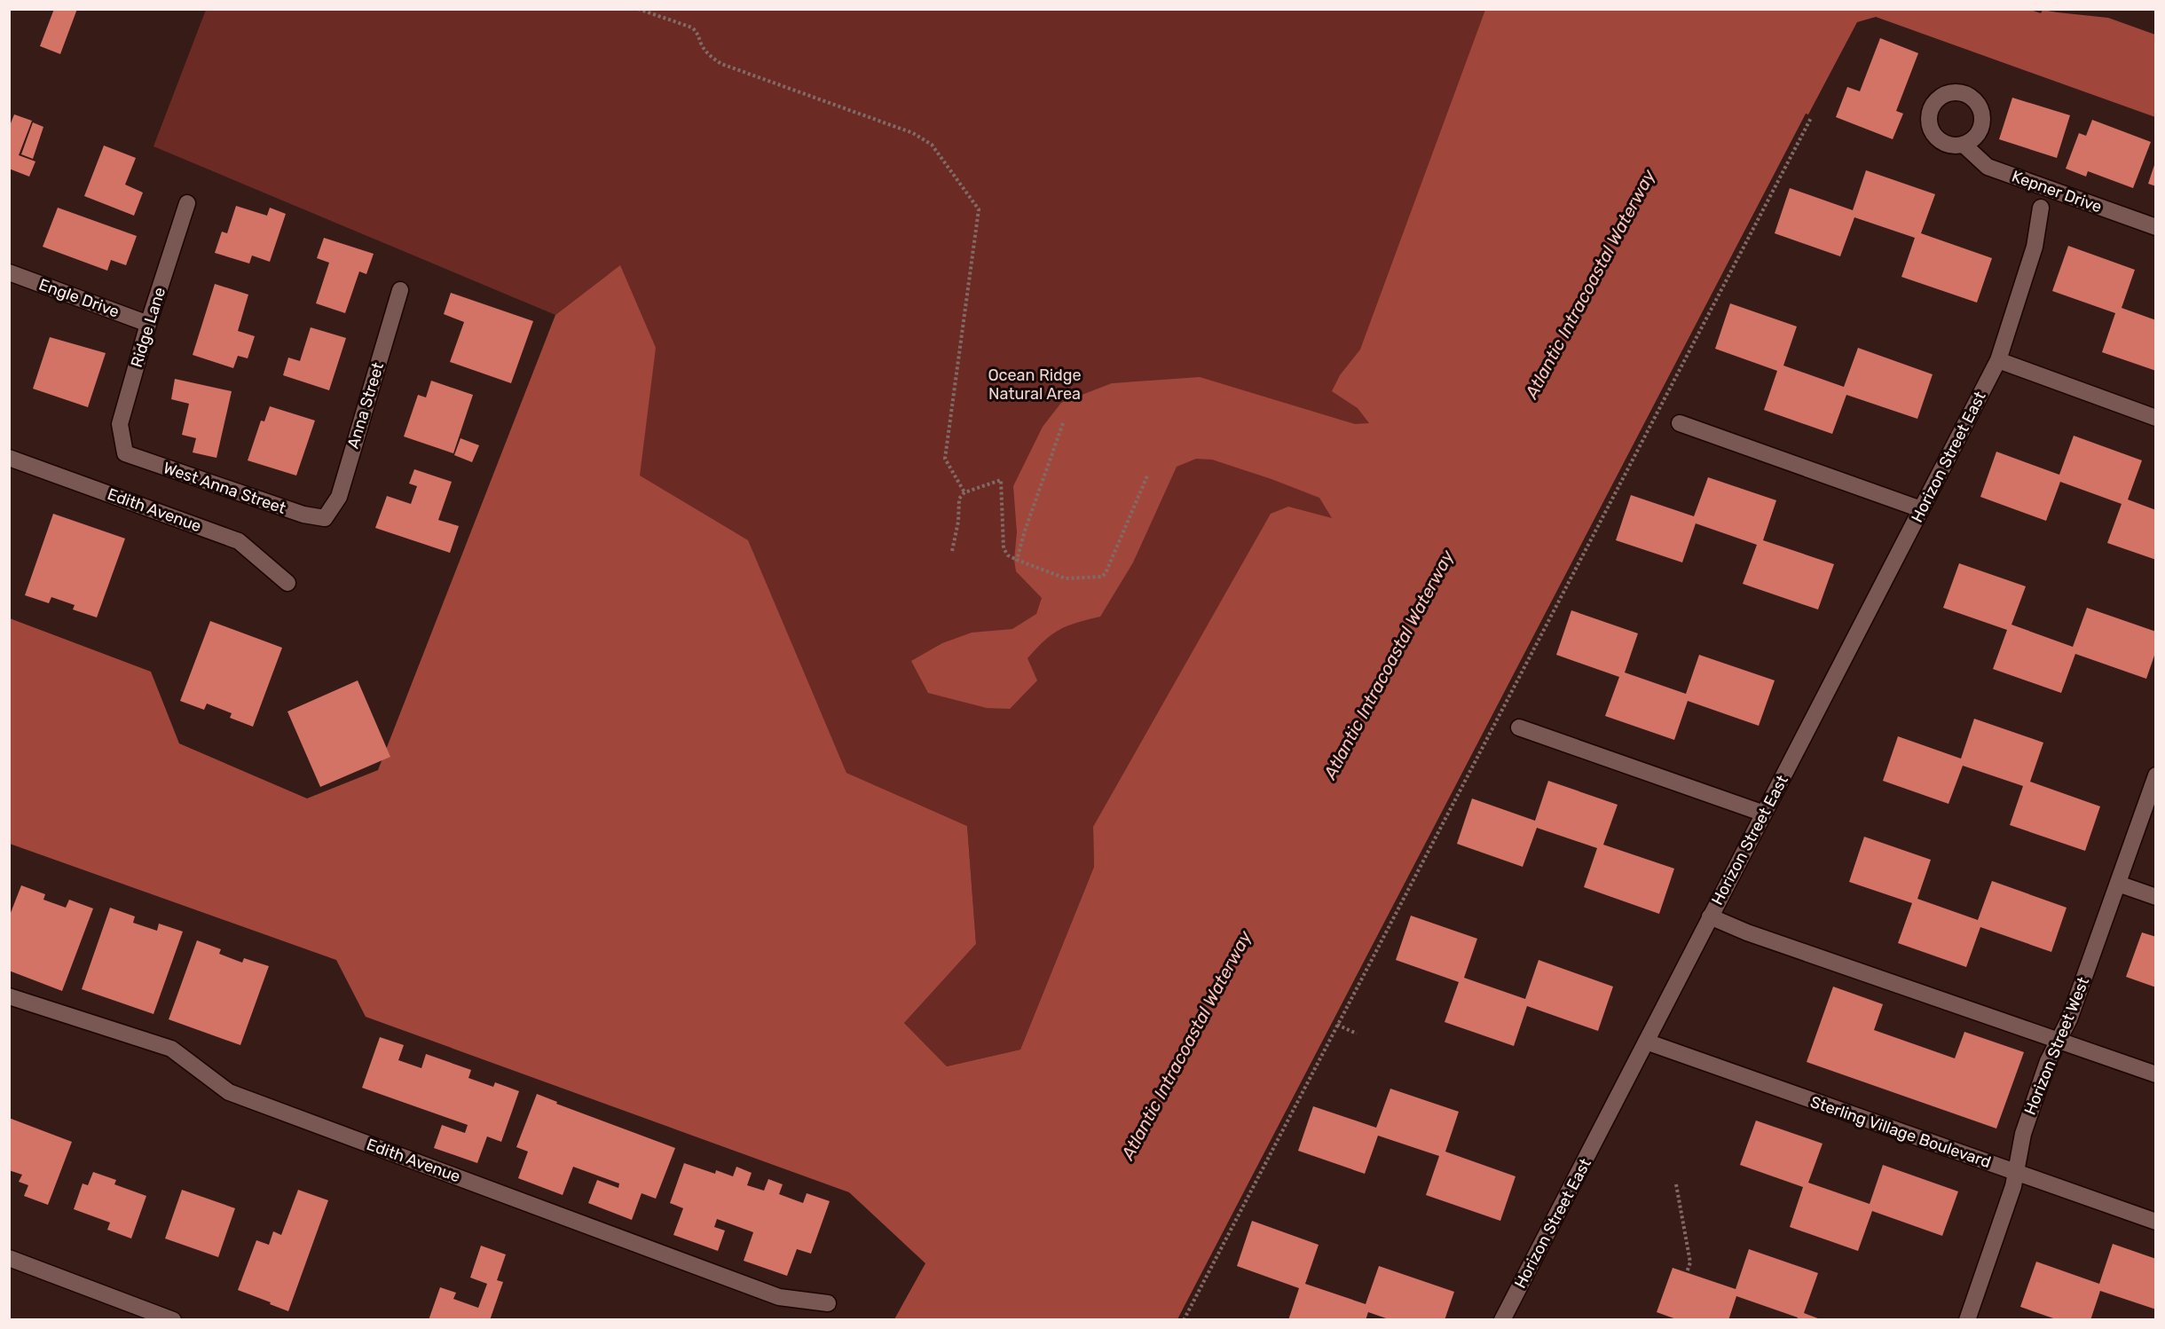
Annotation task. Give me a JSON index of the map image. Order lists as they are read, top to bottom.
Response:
{
  "streets": {
    "street": [
      "Kepner Drive",
      "Engle Drive",
      "Ridge Lane",
      "Anna Street",
      "Horizon Street East",
      "West Anna Street",
      "Edith Avenue",
      "Horizon Street West",
      "Sterling Village Boulevard"
    ]
  },
  "crossings": [
    ["Engle Drive", "Ridge Lane"],
    ["Ridge Lane", "West Anna Street"],
    ["Anna Street", "West Anna Street"],
    ["Horizon Street East", "Sterling Village Boulevard"],
    ["Horizon Street West", "Sterling Village Boulevard"]
  ],
  "water": ["Atlantic Intracoastal Waterway"],
  "parks": ["Ocean Ridge Natural Area"]
}
